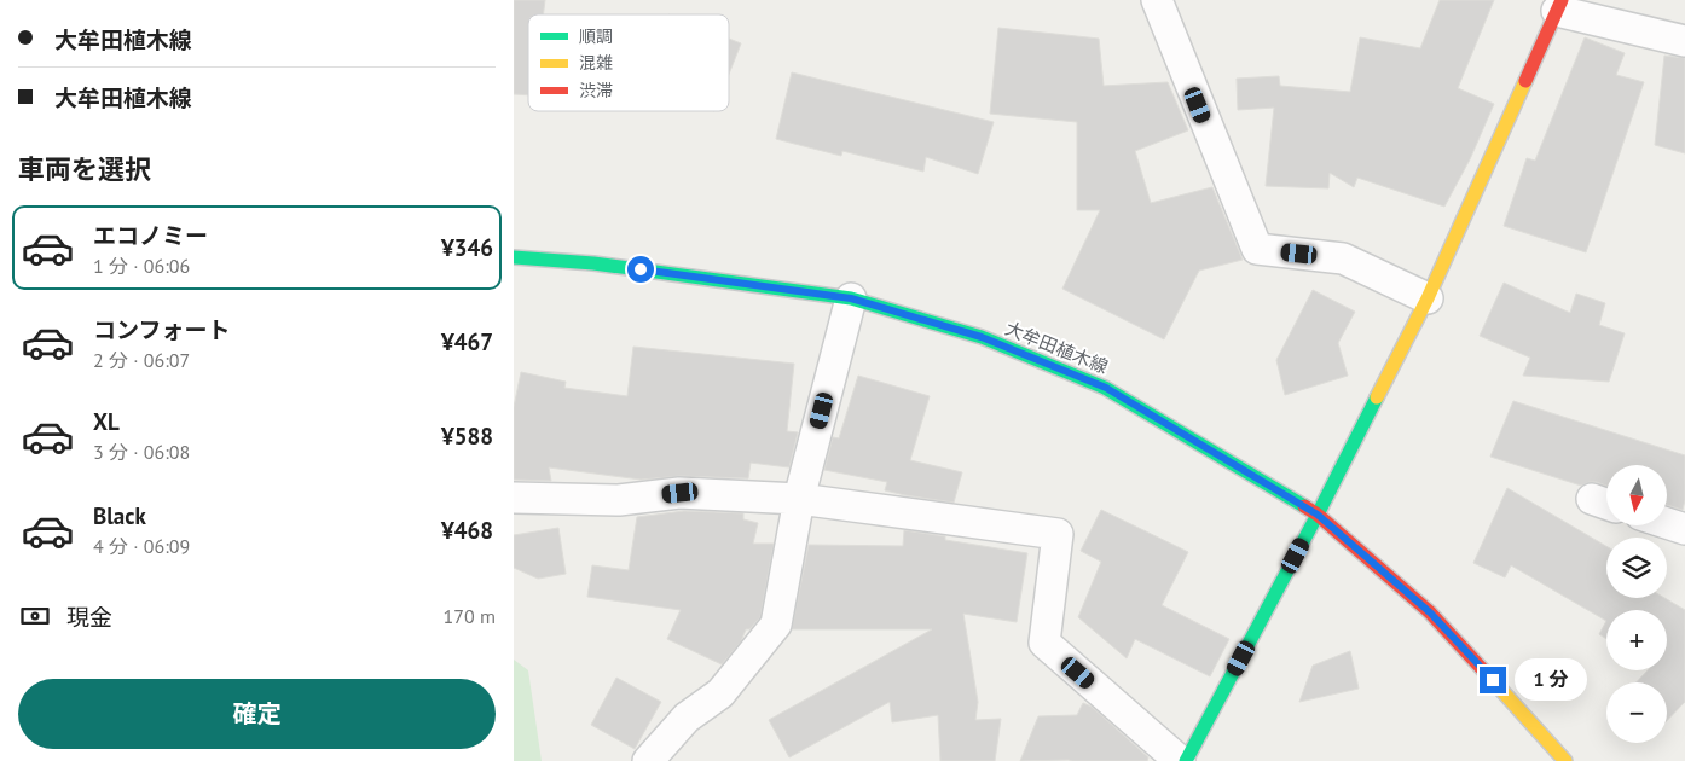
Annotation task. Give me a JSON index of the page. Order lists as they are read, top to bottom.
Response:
{
  "streets": {
    "main road": ["大牟田植木線"]
  },
  "legend": ["順調", "混雑", "渋滞"],
  "north": "bottom",
  "page": {
    "banner": ["大牟田植木線", "大牟田植木線"],
    "heading": "車両を選択",
    "list": [
      {
        "name": "エコノミー",
        "note": "1 分 · 06:06",
        "value": "¥346"
      },
      {
        "name": "コンフォート",
        "note": "2 分 · 06:07",
        "value": "¥467"
      },
      {
        "name": "XL",
        "note": "3 分 · 06:08",
        "value": "¥588"
      },
      {
        "name": "Black",
        "note": "4 分 · 06:09",
        "value": "¥468"
      }
    ],
    "map_buttons": ["+", "−"],
    "pay": ["現金", "170 m"],
    "bubble": "1 分",
    "buttons": "確定"
  }
}
